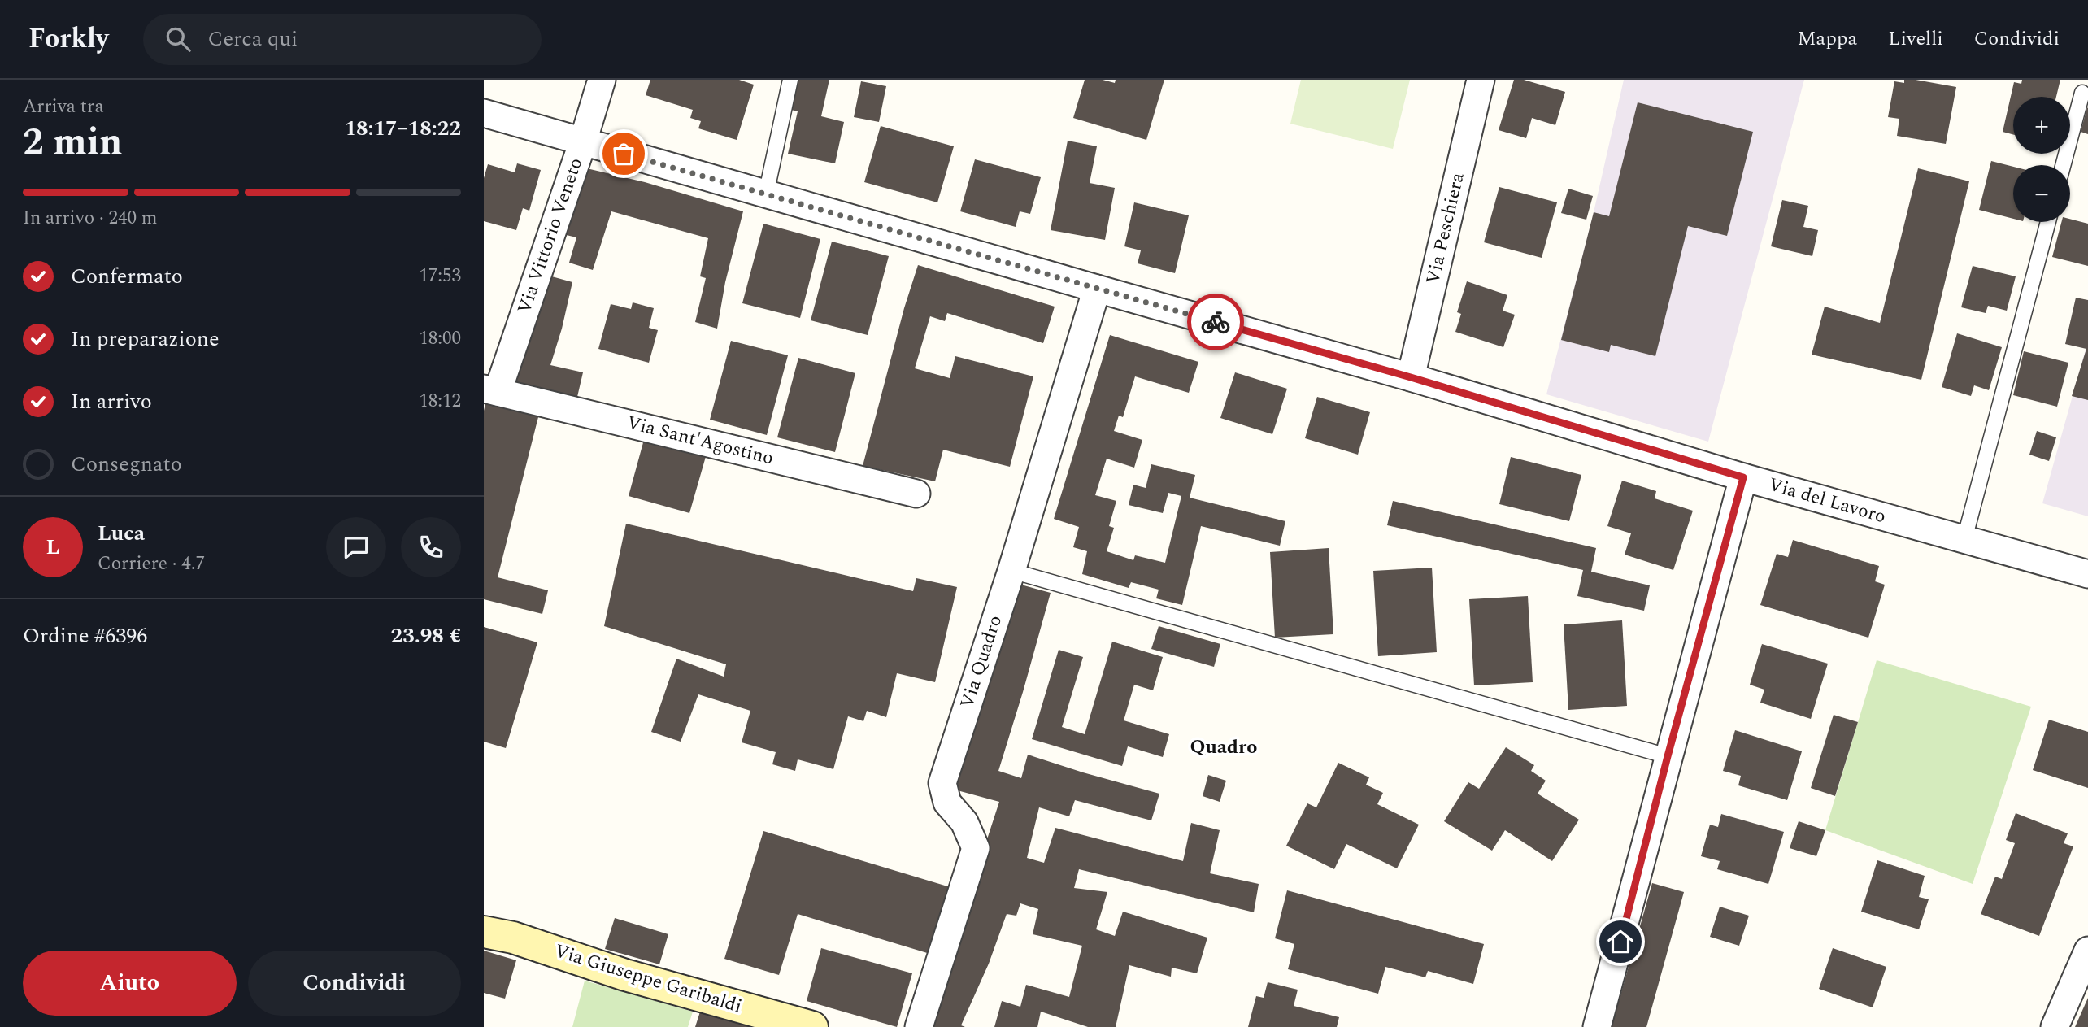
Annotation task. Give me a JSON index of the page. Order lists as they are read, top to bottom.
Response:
{
  "streets": {
    "street": [
      "Via Peschiera",
      "Via Vittorio Veneto",
      "Via Sant'Agostino",
      "Via del Lavoro",
      "Via Quadro",
      "Via Giuseppe Garibaldi"
    ]
  },
  "crossings": [
    ["Via Peschiera", "Via del Lavoro"],
    ["Via Vittorio Veneto", "Via Sant'Agostino"],
    ["Via Vittorio Veneto", "Via del Lavoro"],
    ["Via del Lavoro", "Via Quadro"]
  ],
  "districts": ["Quadro"],
  "page": {
    "header": "Forkly",
    "search": "Cerca qui",
    "nav": ["Mappa", "Livelli", "Condividi"],
    "heading": ["2 min", "Arriva tra", "18:17–18:22"],
    "panel": [
      "Luca",
      "Corriere · 4.7",
      "Ordine #6396",
      "23.98 €"
    ],
    "map_buttons": ["+", "−"],
    "bar": "In arrivo · 240 m",
    "list": [
      ["Confermato", "17:53"],
      ["In preparazione", "18:00"],
      ["In arrivo", "18:12"],
      "Consegnato"
    ],
    "round": "L",
    "buttons": ["Aiuto", "Condividi"]
  }
}
